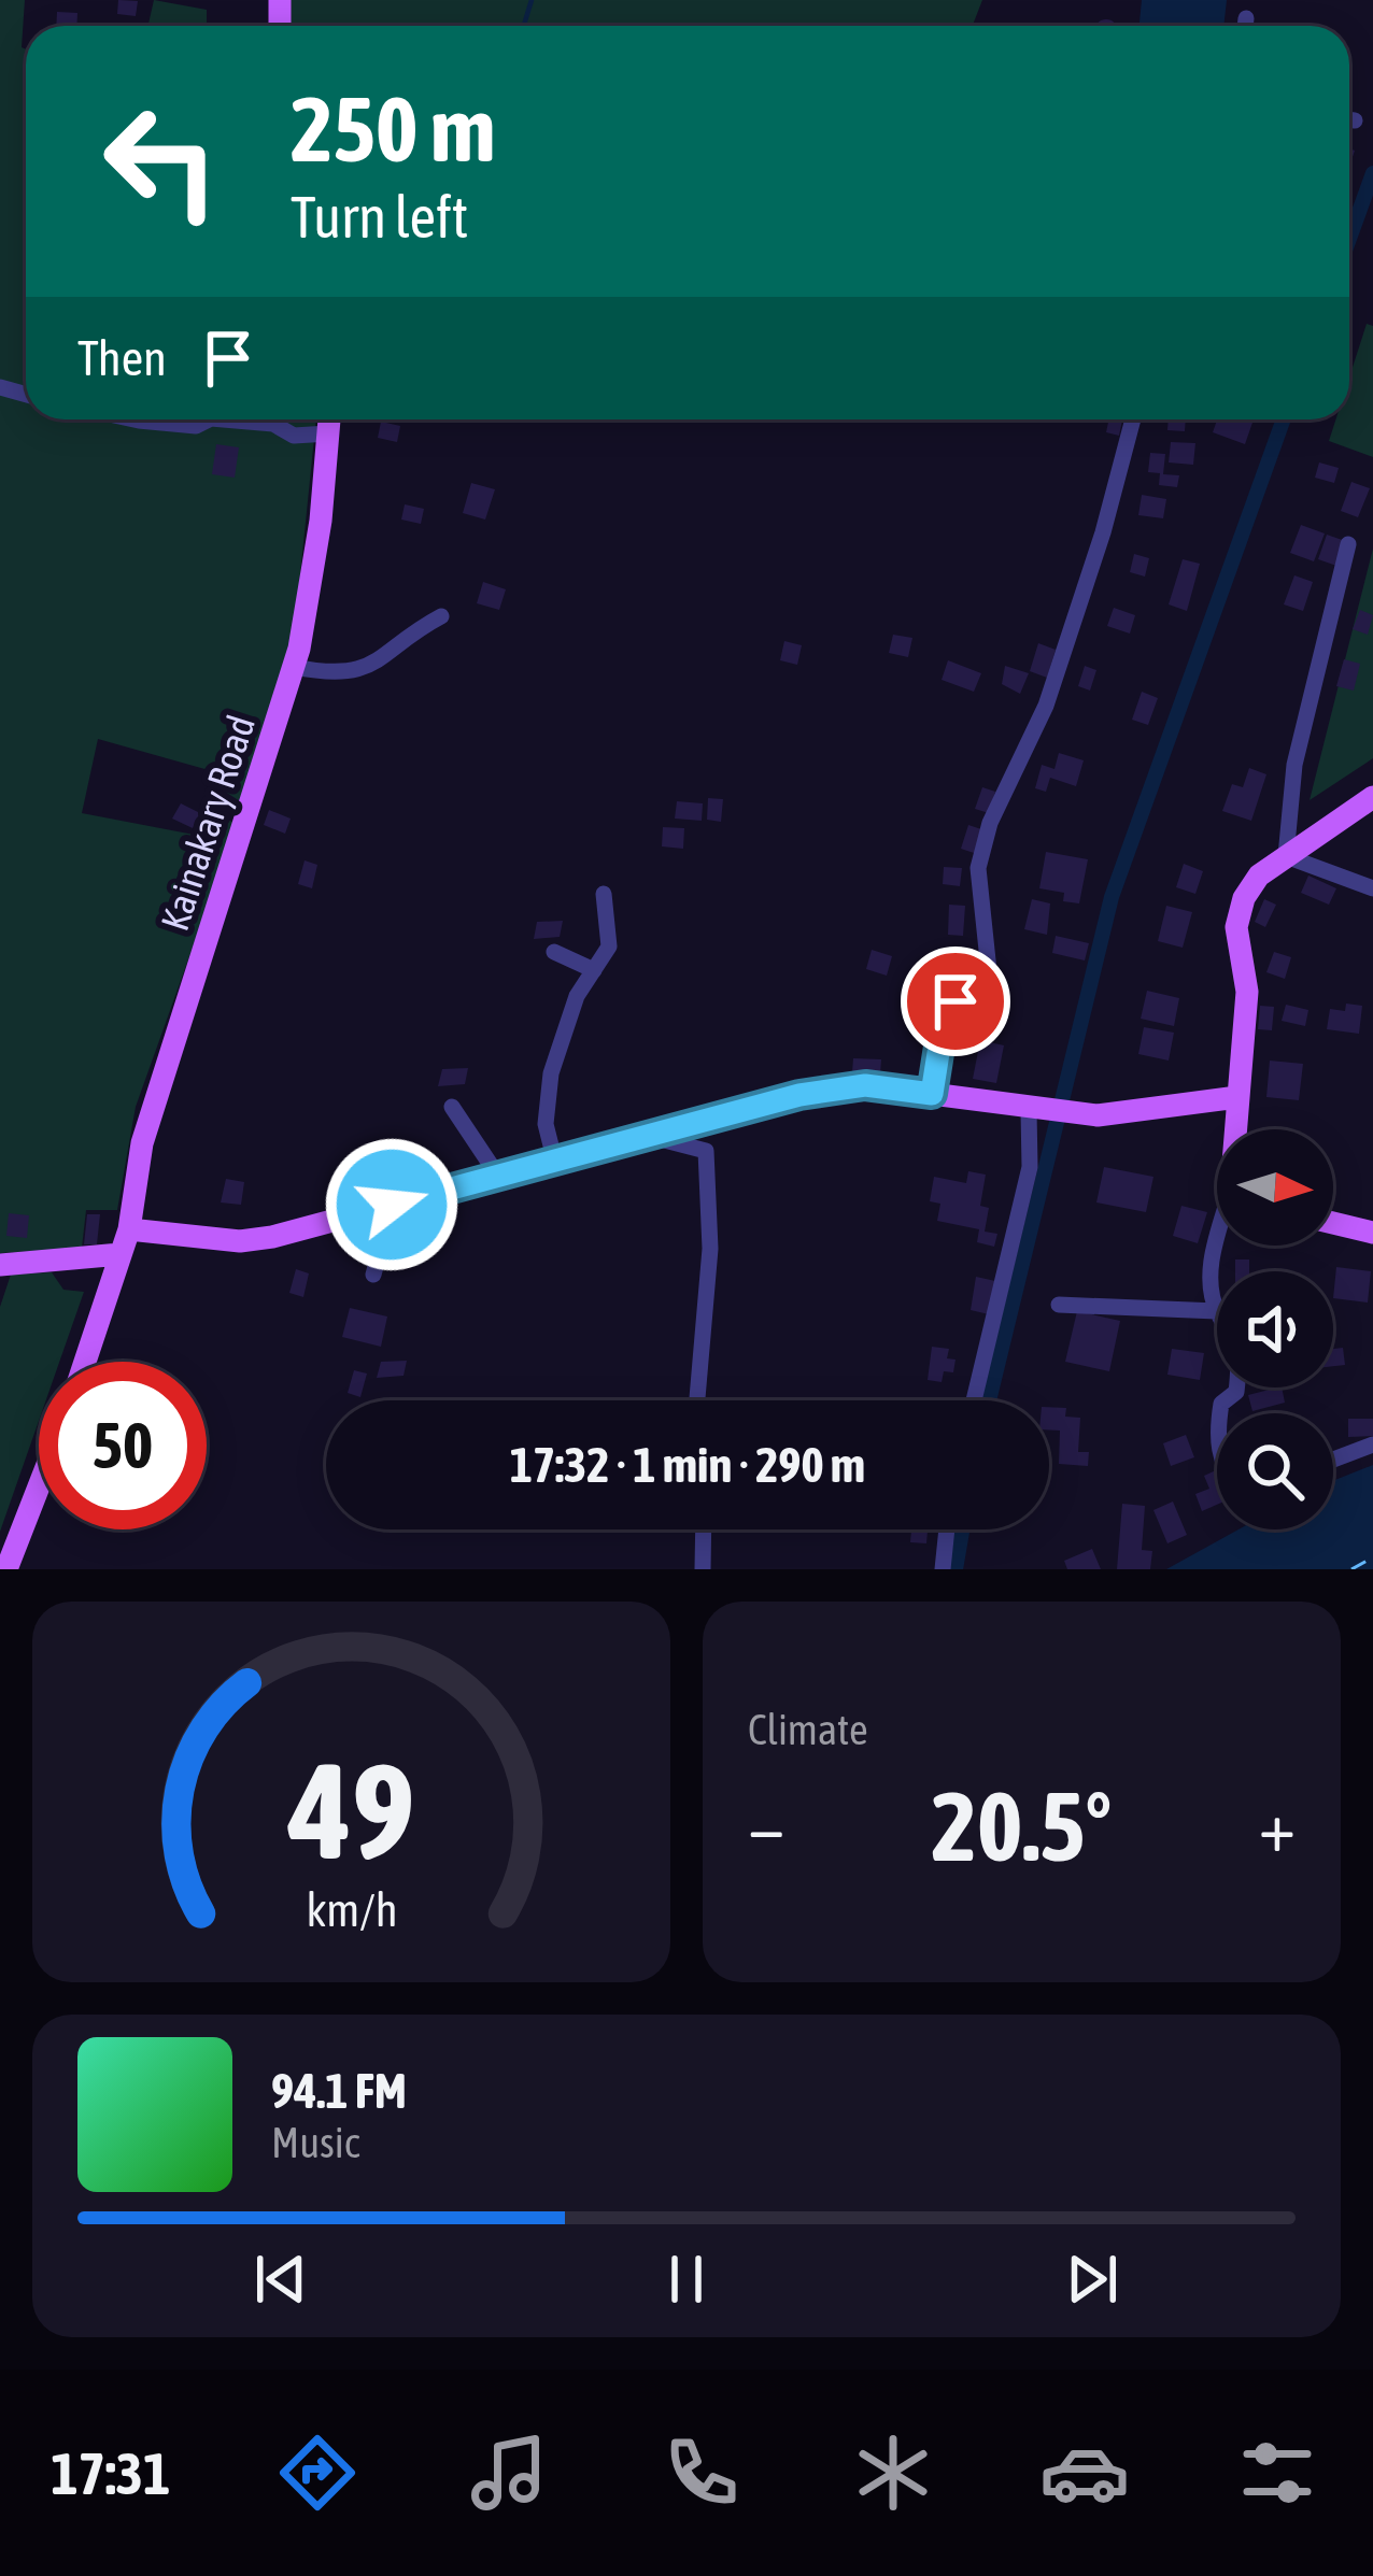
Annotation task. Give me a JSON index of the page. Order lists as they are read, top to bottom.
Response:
{
  "streets": {
    "main road": ["Kainakary Road"]
  },
  "north": "right",
  "page": {
    "turn": ["250 m", "Turn left"],
    "then": "Then",
    "limit": "50",
    "trip": "17:32 · 1 min · 290 m",
    "tile": "Climate",
    "heat": ["−", "20.5°", "+"],
    "song": ["94.1 FM", "Music"],
    "tabs": "17:31",
    "gauge": ["49", "km/h"]
  }
}
